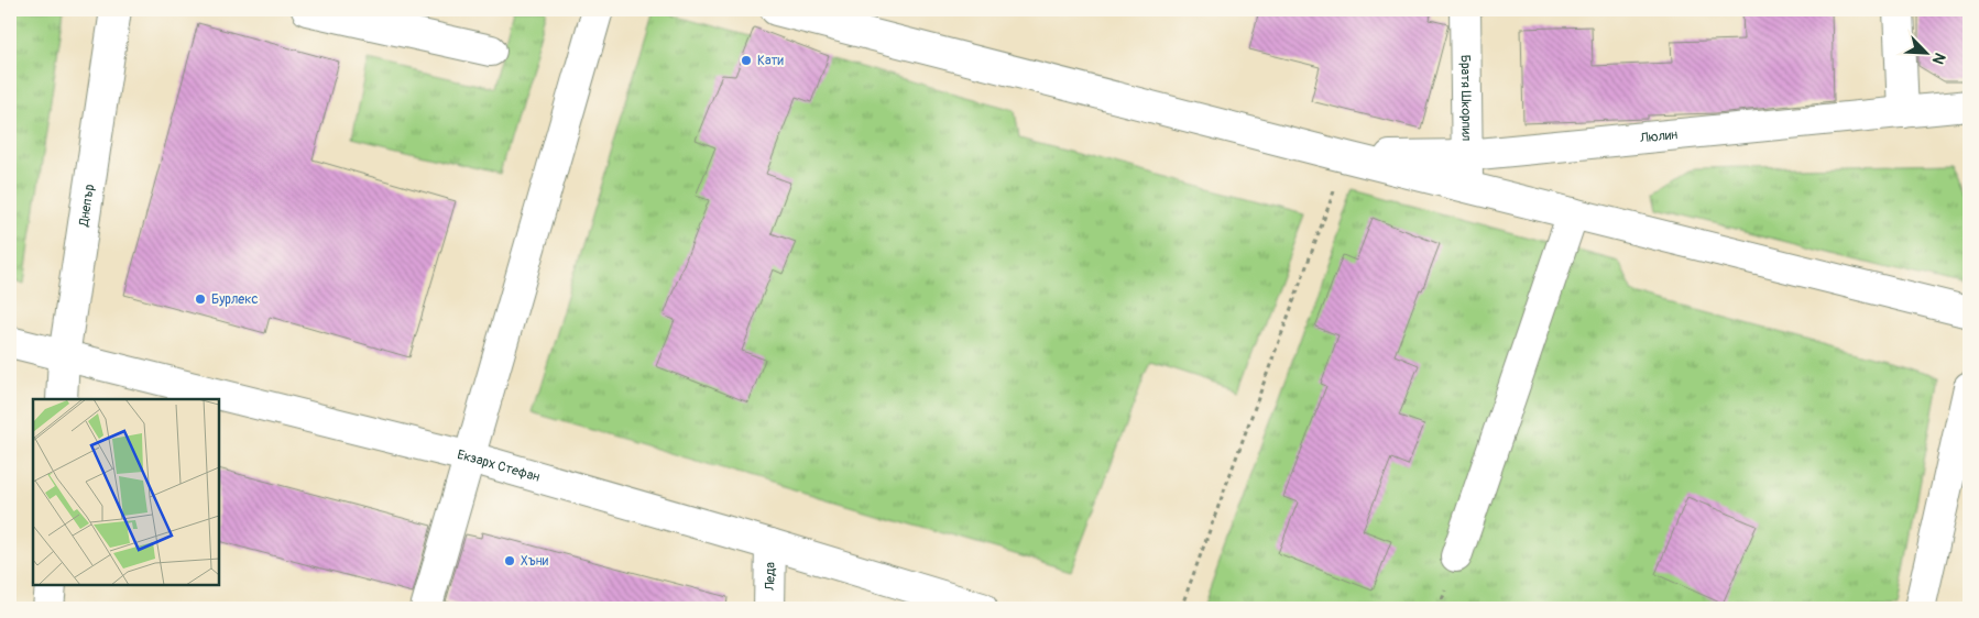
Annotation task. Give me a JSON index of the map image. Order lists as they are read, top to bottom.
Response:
{
  "streets": {
    "street": [
      "Братя Шкорпил",
      "Люлин",
      "Днепър",
      "Екзарх Стефан",
      "Леда"
    ]
  },
  "crossings": [
    ["Братя Шкорпил", "Люлин"],
    ["Днепър", "Екзарх Стефан"],
    ["Екзарх Стефан", "Леда"]
  ],
  "places": ["Кати", "Бурлекс", "Хъни"],
  "north": "bottom right"
}
